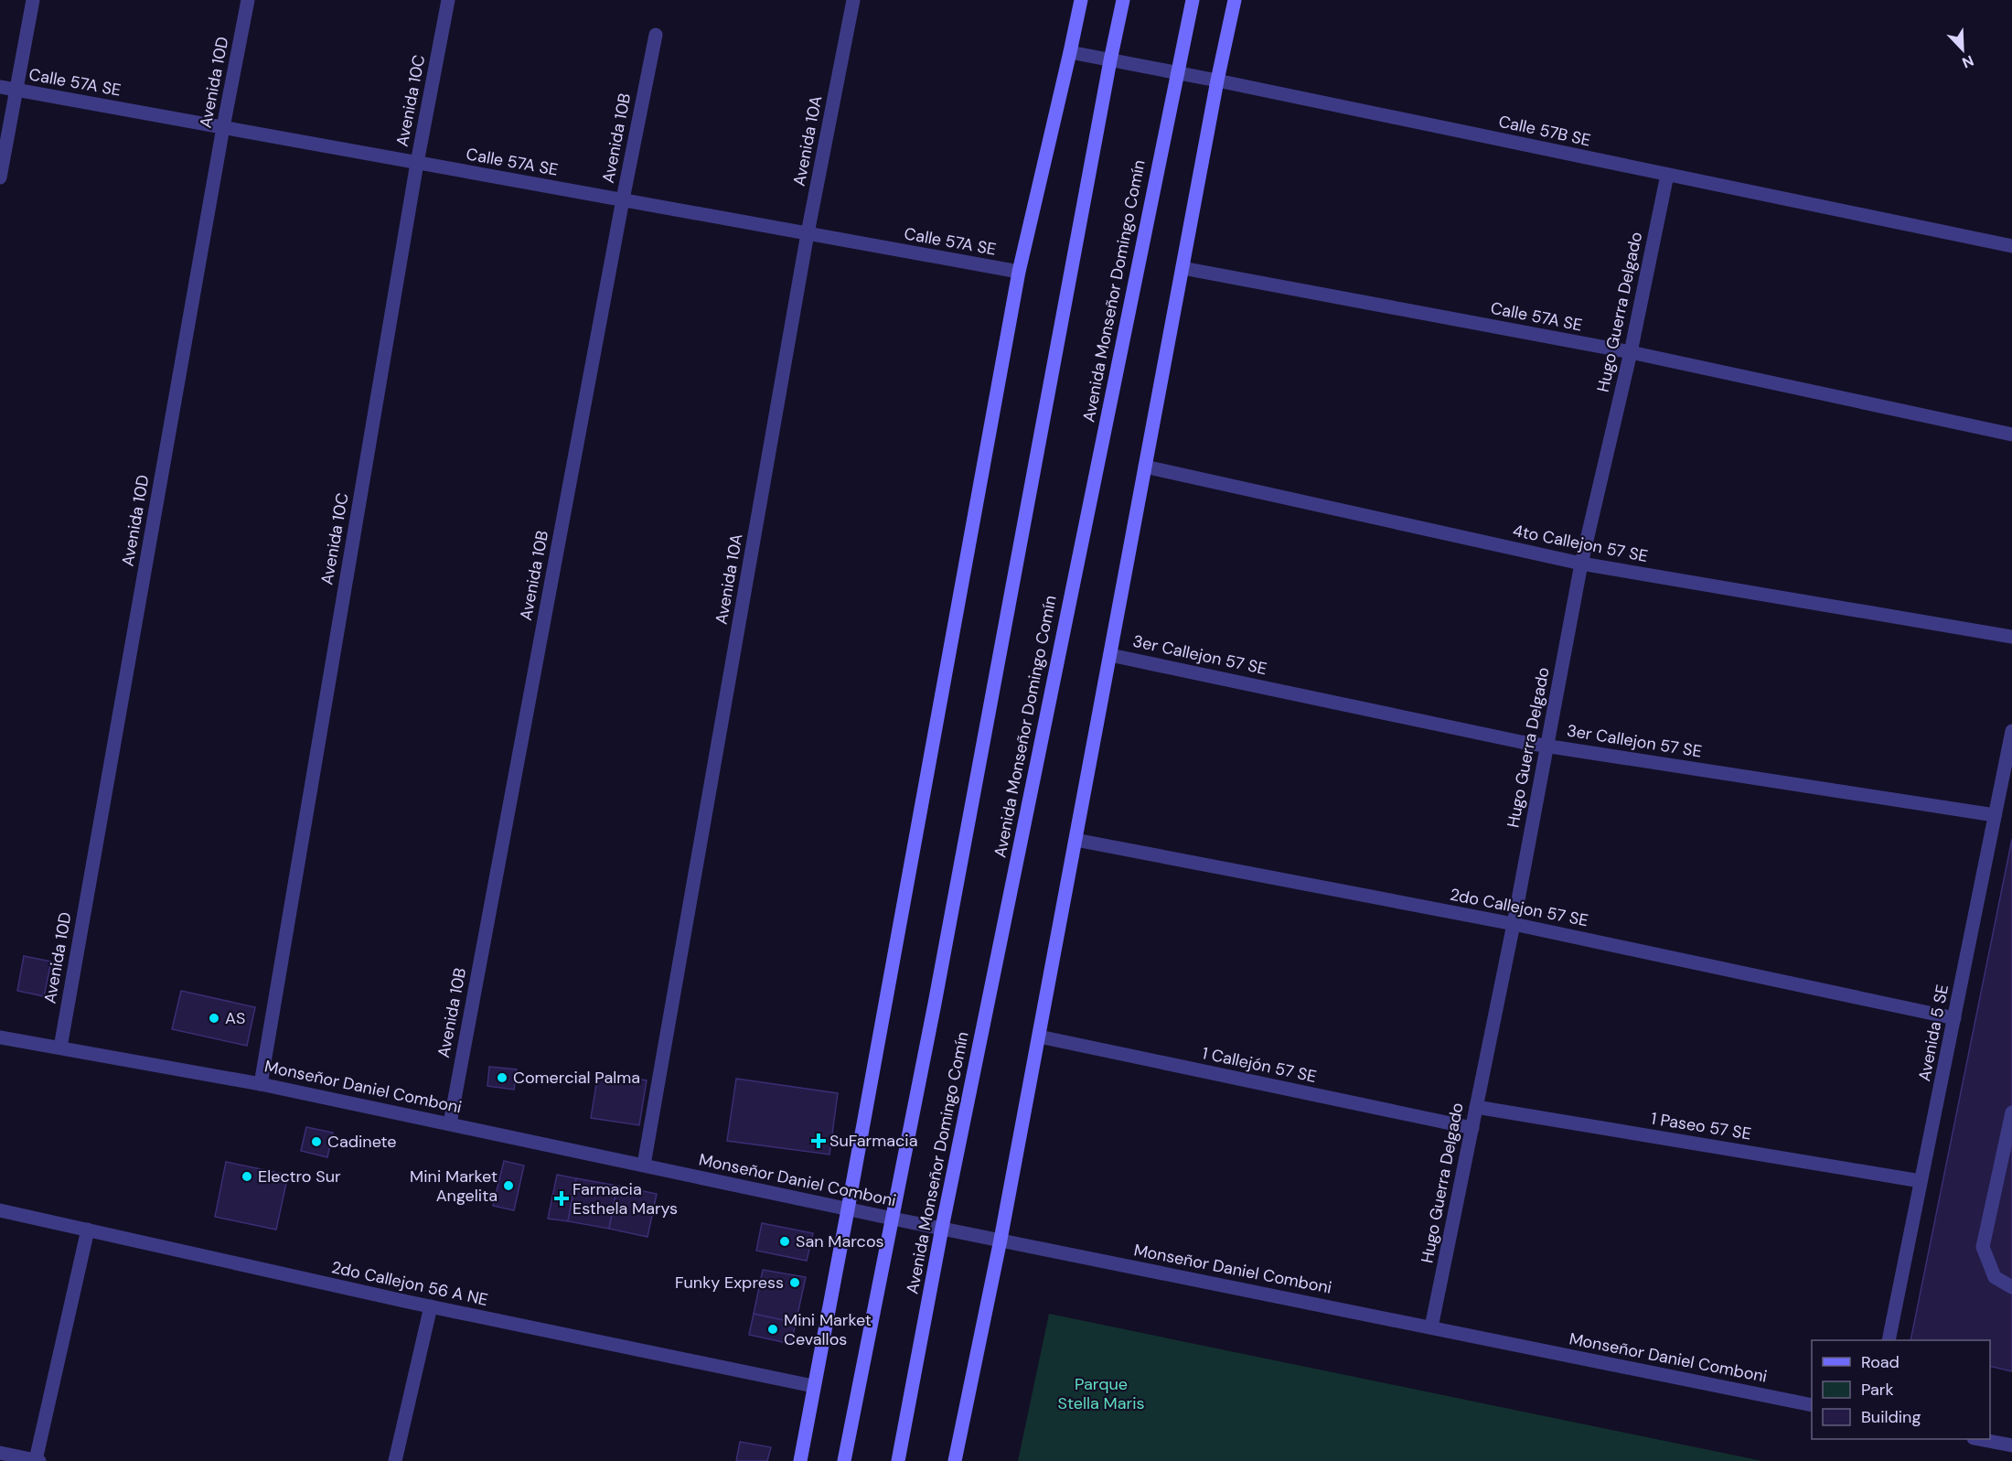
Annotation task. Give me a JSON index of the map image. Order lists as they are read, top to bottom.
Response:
{
  "streets": {
    "main road": ["Avenida Monseñor Domingo Comín"],
    "street": [
      "Calle 57A SE",
      "Avenida 10D",
      "Avenida 10C",
      "Calle 57B SE",
      "Avenida 10B",
      "Avenida 10A",
      "Hugo Guerra Delgado",
      "4to Callejon 57 SE",
      "3er Callejon 57 SE",
      "2do Callejon 57 SE",
      "Avenida 5 SE",
      "1 Callejón 57 SE",
      "Monseñor Daniel Comboni",
      "1 Paseo 57 SE",
      "2do Callejon 56 A NE"
    ]
  },
  "crossings": [
    ["Calle 57A SE", "Avenida 10D"],
    ["Calle 57A SE", "Avenida 10C"],
    ["Calle 57A SE", "Avenida 10B"],
    ["Calle 57A SE", "Avenida 10A"],
    ["Calle 57A SE", "Hugo Guerra Delgado"],
    ["Avenida 10D", "Monseñor Daniel Comboni"],
    ["Avenida 10C", "Monseñor Daniel Comboni"],
    ["Calle 57B SE", "Avenida Monseñor Domingo Comín"],
    ["Calle 57B SE", "Hugo Guerra Delgado"],
    ["Avenida 10B", "Monseñor Daniel Comboni"],
    ["Avenida 10A", "Monseñor Daniel Comboni"],
    ["Avenida Monseñor Domingo Comín", "Monseñor Daniel Comboni"],
    ["Hugo Guerra Delgado", "4to Callejon 57 SE"],
    ["Hugo Guerra Delgado", "3er Callejon 57 SE"],
    ["Hugo Guerra Delgado", "2do Callejon 57 SE"],
    ["Hugo Guerra Delgado", "1 Callejón 57 SE"],
    ["Hugo Guerra Delgado", "Monseñor Daniel Comboni"],
    ["Hugo Guerra Delgado", "1 Paseo 57 SE"],
    ["3er Callejon 57 SE", "Avenida 5 SE"],
    ["2do Callejon 57 SE", "Avenida 5 SE"],
    ["Avenida 5 SE", "1 Paseo 57 SE"]
  ],
  "parks": ["Parque Stella Maris"],
  "places": {
    "other": [
      "AS",
      "Comercial Palma",
      "Cadinete",
      "Electro Sur",
      "Mini Market Angelita",
      "San Marcos",
      "Funky Express",
      "Mini Market Cevallos"
    ],
    "health": ["SuFarmacia", "Farmacia Esthela Marys"]
  },
  "legend": ["Road", "Park", "Building"],
  "north": "bottom right"
}
